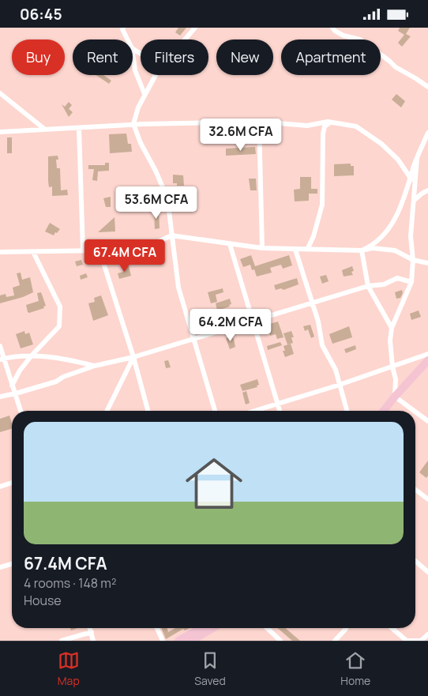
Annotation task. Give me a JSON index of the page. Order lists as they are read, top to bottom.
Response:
{
  "page": {
    "status": "06:45",
    "chip": [
      "Buy",
      "Rent",
      "Filters",
      "New",
      "Apartment"
    ],
    "price": [
      "32.6M CFA",
      "53.6M CFA",
      "67.4M CFA",
      "64.2M CFA"
    ],
    "list": [
      {
        "name": "67.4M CFA",
        "note": "4 rooms · 148 m² · House"
      }
    ],
    "tabs": ["Map", "Saved", "Home"]
  }
}
